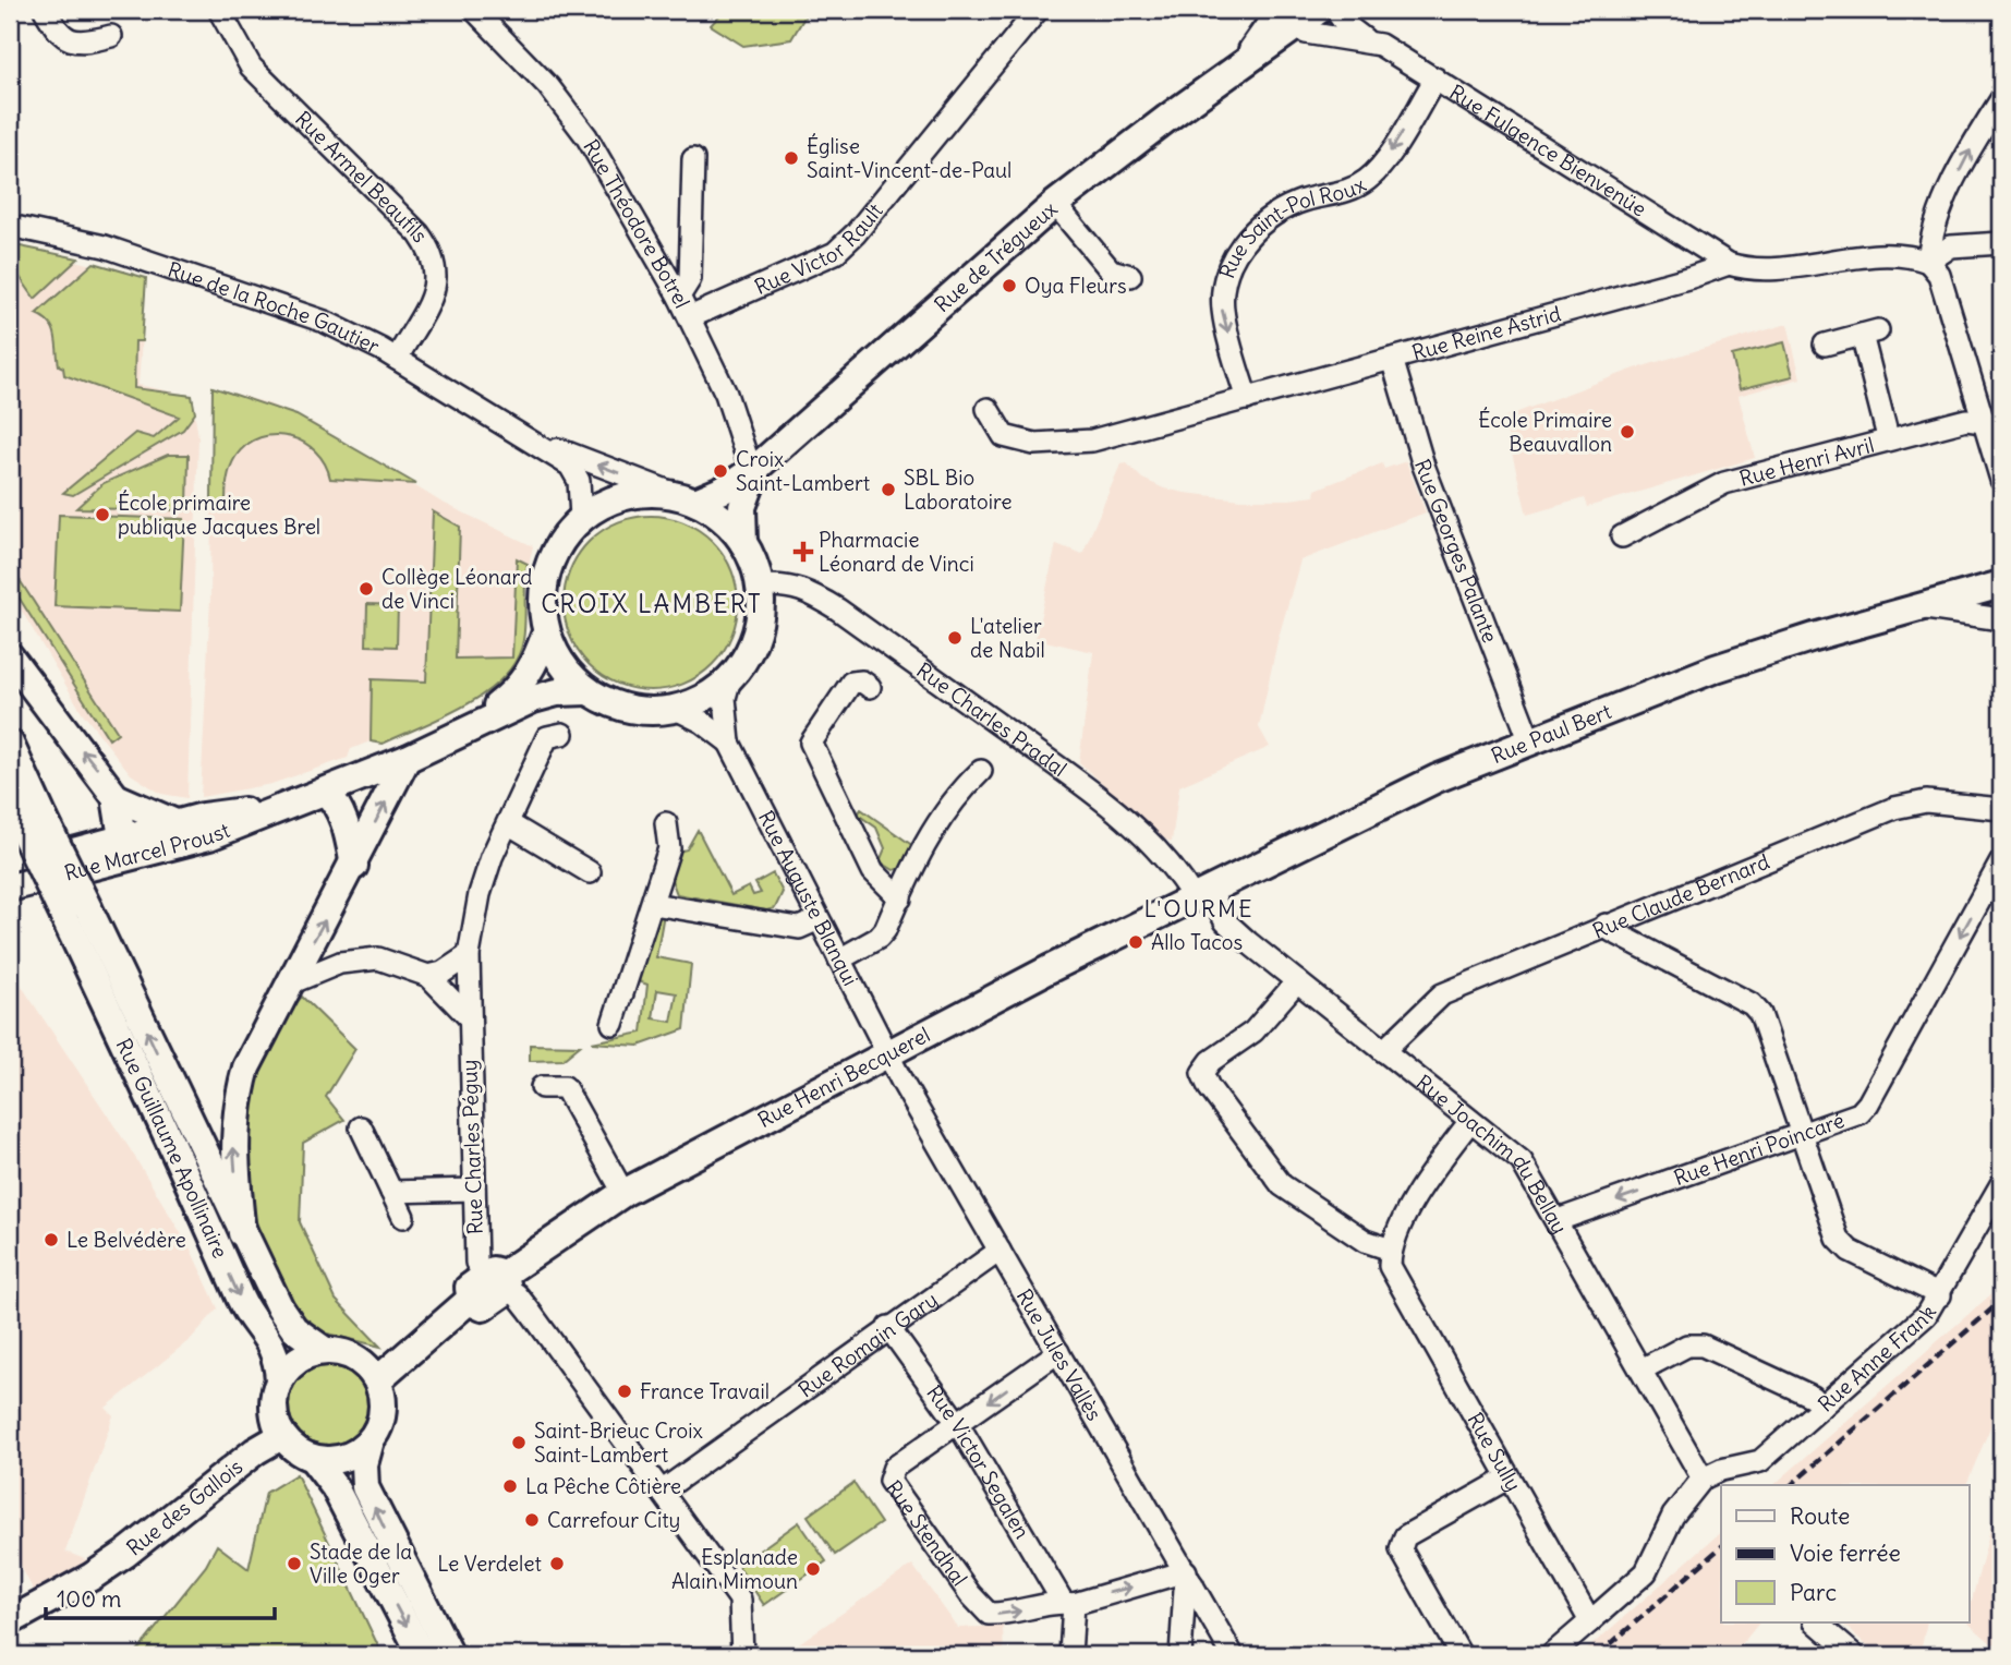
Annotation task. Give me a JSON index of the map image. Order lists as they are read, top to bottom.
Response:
{
  "streets": {
    "main road": [
      "Rue de Trégueux",
      "Rue Paul Bert",
      "Rue Marcel Proust",
      "Rue Henri Becquerel",
      "Rue Guillaume Apollinaire",
      "Rue des Gallois"
    ],
    "street": [
      "Rue Fulgence Bienvenüe",
      "Rue Armel Beaufils",
      "Rue Théodore Botrel",
      "Rue Saint-Pol Roux",
      "Rue Victor Rault",
      "Rue de la Roche Gautier",
      "Rue Reine Astrid",
      "Rue Henri Avril",
      "Rue Georges Palante",
      "Rue Charles Pradal",
      "Rue Claude Bernard",
      "Rue Auguste Blanqui",
      "Rue Charles Péguy",
      "Rue Henri Poincaré",
      "Rue Joachim du Bellay",
      "Rue Romain Gary",
      "Rue Jules Vallès",
      "Rue Anne Frank",
      "Rue Sully",
      "Rue Victor Segalen",
      "Rue Stendhal"
    ]
  },
  "crossings": [
    ["Rue Fulgence Bienvenüe", "Rue Saint-Pol Roux"],
    ["Rue Fulgence Bienvenüe", "Rue de Trégueux"],
    ["Rue Fulgence Bienvenüe", "Rue Reine Astrid"],
    ["Rue Armel Beaufils", "Rue de la Roche Gautier"],
    ["Rue Théodore Botrel", "Rue Victor Rault"],
    ["Rue Théodore Botrel", "Rue de Trégueux"],
    ["Rue Saint-Pol Roux", "Rue Reine Astrid"],
    ["Rue de Trégueux", "Rue Charles Pradal"],
    ["Rue de Trégueux", "Rue Marcel Proust"],
    ["Rue de Trégueux", "Rue Auguste Blanqui"],
    ["Rue Reine Astrid", "Rue Georges Palante"],
    ["Rue Georges Palante", "Rue Paul Bert"],
    ["Rue Charles Pradal", "Rue Paul Bert"],
    ["Rue Charles Pradal", "Rue Marcel Proust"],
    ["Rue Charles Pradal", "Rue Auguste Blanqui"],
    ["Rue Charles Pradal", "Rue Henri Becquerel"],
    ["Rue Charles Pradal", "Rue Joachim du Bellay"],
    ["Rue Paul Bert", "Rue Henri Becquerel"],
    ["Rue Paul Bert", "Rue Joachim du Bellay"],
    ["Rue Marcel Proust", "Rue Auguste Blanqui"],
    ["Rue Claude Bernard", "Rue Joachim du Bellay"],
    ["Rue Auguste Blanqui", "Rue Henri Becquerel"],
    ["Rue Auguste Blanqui", "Rue Jules Vallès"],
    ["Rue Henri Becquerel", "Rue Charles Péguy"],
    ["Rue Henri Becquerel", "Rue Joachim du Bellay"],
    ["Rue Henri Becquerel", "Rue Jules Vallès"],
    ["Rue Guillaume Apollinaire", "Rue des Gallois"],
    ["Rue Henri Poincaré", "Rue Joachim du Bellay"],
    ["Rue Joachim du Bellay", "Rue Anne Frank"],
    ["Rue Romain Gary", "Rue Jules Vallès"],
    ["Rue Romain Gary", "Rue Victor Segalen"],
    ["Rue Jules Vallès", "Rue Stendhal"],
    ["Rue Victor Segalen", "Rue Stendhal"]
  ],
  "one_way": ["Rue Saint-Pol Roux", "Rue Henri Poincaré"],
  "districts": ["CROIX LAMBERT", "L'OURME"],
  "places": {
    "other": [
      "Église Saint-Vincent-de-Paul",
      "Oya Fleurs",
      "École Primaire Beauvallon",
      "Croix Saint-Lambert",
      "SBL Bio Laboratoire",
      "École primaire publique Jacques Brel",
      "Collège Léonard de Vinci",
      "L'atelier de Nabil",
      "Allo Tacos",
      "Le Belvédère",
      "France Travail",
      "Saint-Brieuc Croix Saint-Lambert",
      "La Pêche Côtière",
      "Carrefour City",
      "Stade de la Ville Oger",
      "Le Verdelet",
      "Esplanade Alain Mimoun"
    ],
    "health": ["Pharmacie Léonard de Vinci"]
  },
  "legend": ["Route", "Voie ferrée", "Parc"],
  "scale_bar": "100 m"
}
